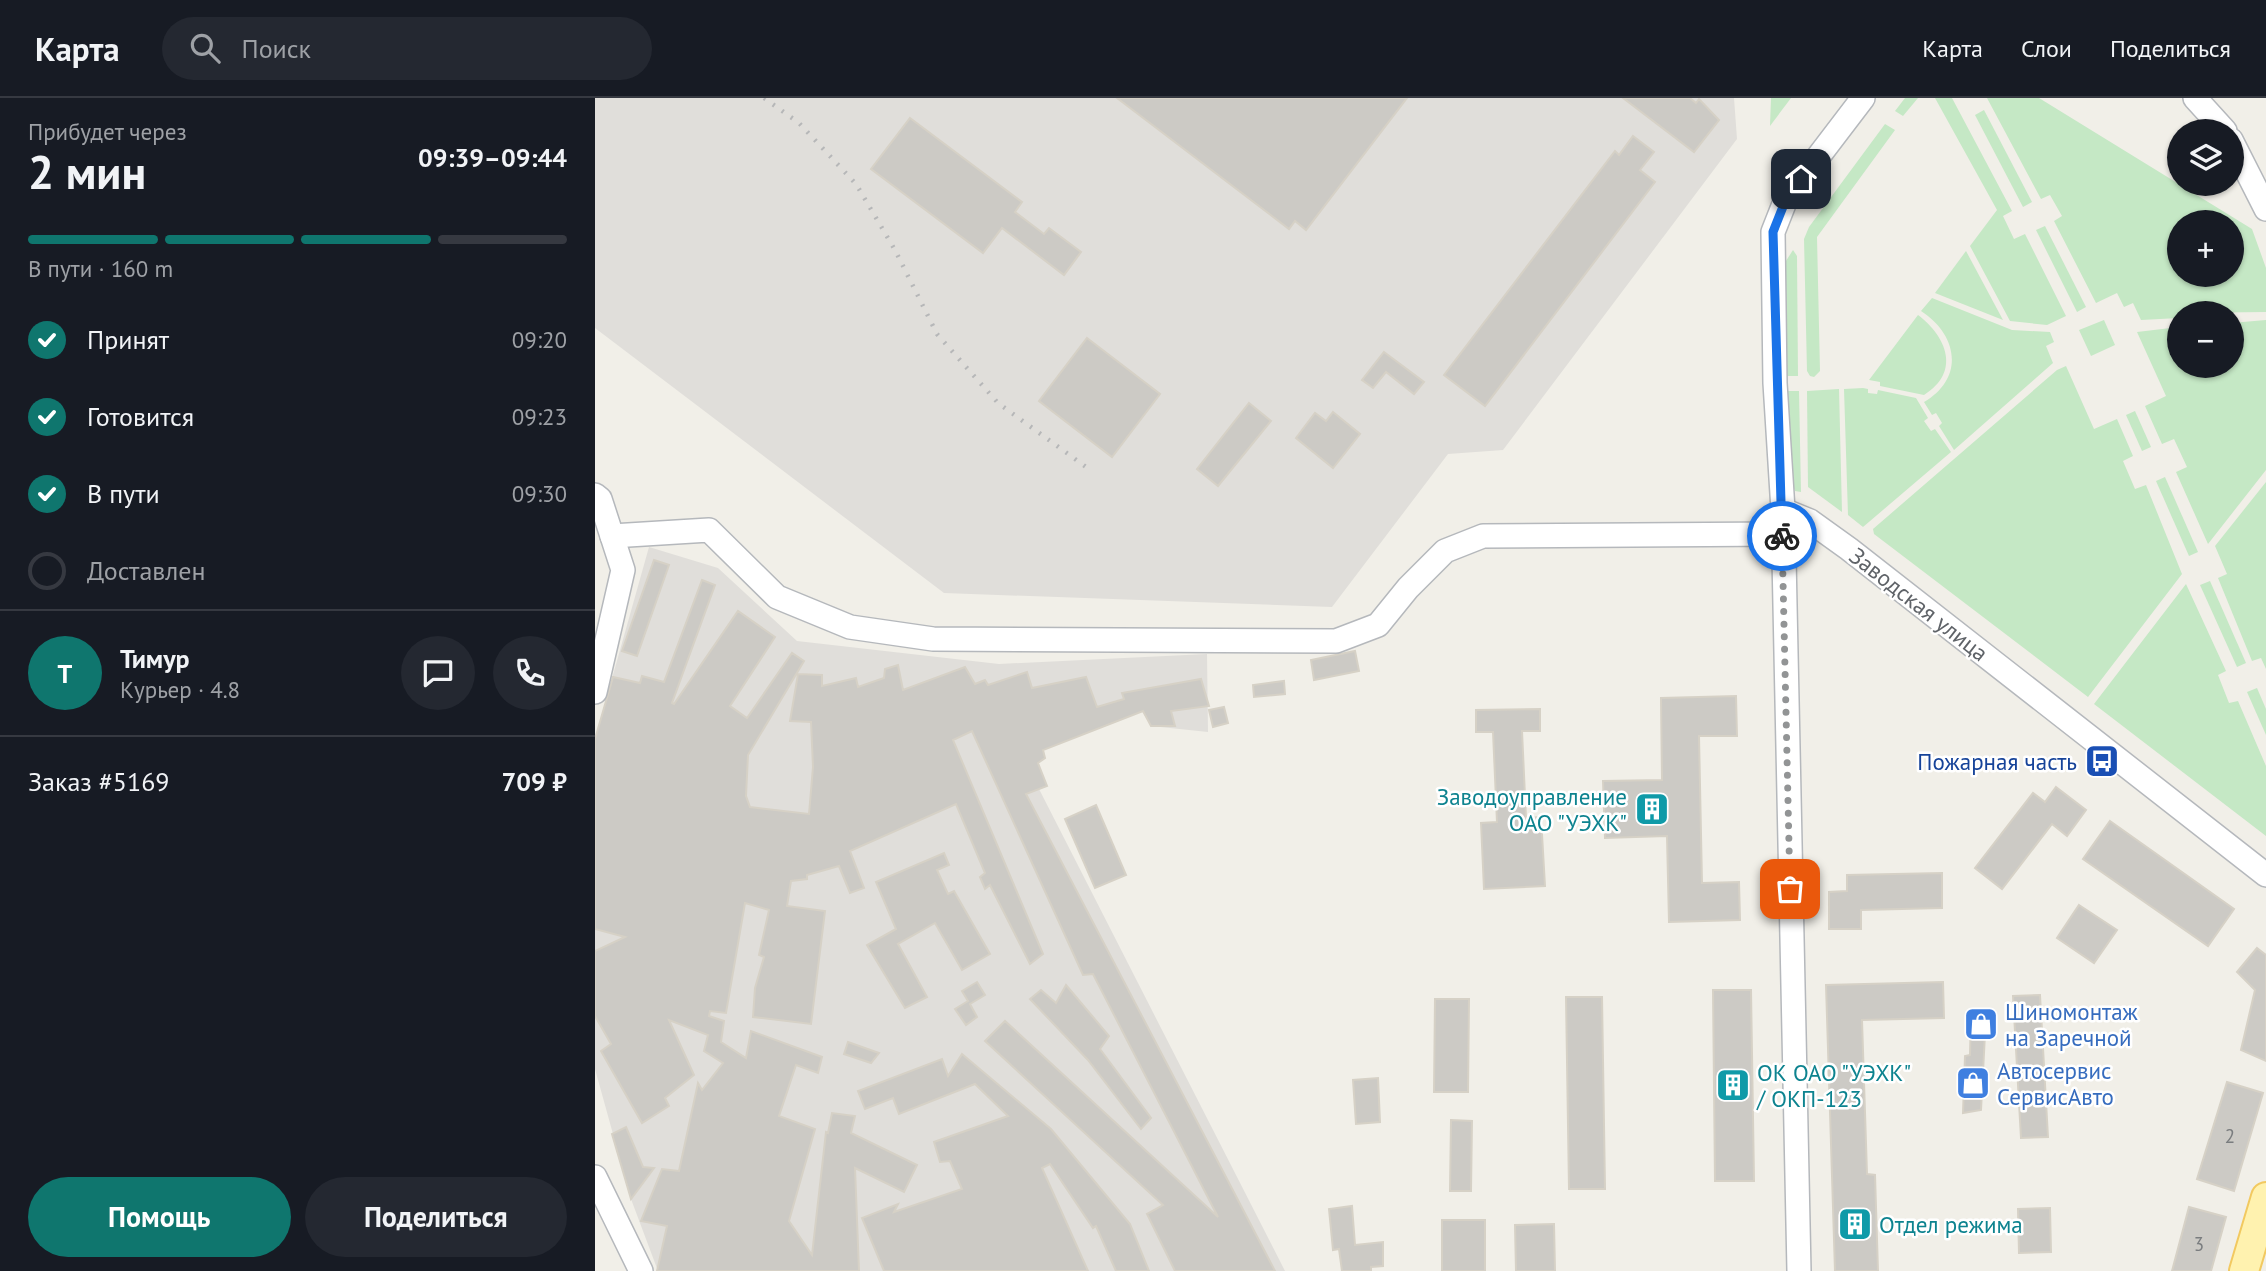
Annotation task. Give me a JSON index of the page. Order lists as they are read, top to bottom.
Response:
{
  "streets": {
    "street": ["Заводская улица"]
  },
  "places": {
    "bus stop": ["Пожарная часть"],
    "building": ["Заводоуправление ОАО \"УЭХК\"", "ОК ОАО \"УЭХК\" / ОКП-123", "Отдел режима"],
    "shop": ["Шиномонтаж на Заречной", "Автосервис СервисАвто"]
  },
  "house_numbers": ["2", "3"],
  "page": {
    "header": "Карта",
    "search": "Поиск",
    "nav": ["Карта", "Слои", "Поделиться"],
    "heading": ["2 мин", "Прибудет через", "09:39–09:44"],
    "panel": [
      "Тимур",
      "Курьер · 4.8",
      "Заказ #5169",
      "709 ₽"
    ],
    "map_buttons": ["+", "−"],
    "bar": "В пути · 160 m",
    "list": [
      ["Принят", "09:20"],
      ["Готовится", "09:23"],
      ["В пути", "09:30"],
      "Доставлен"
    ],
    "round": "Т",
    "buttons": ["Помощь", "Поделиться"]
  }
}
